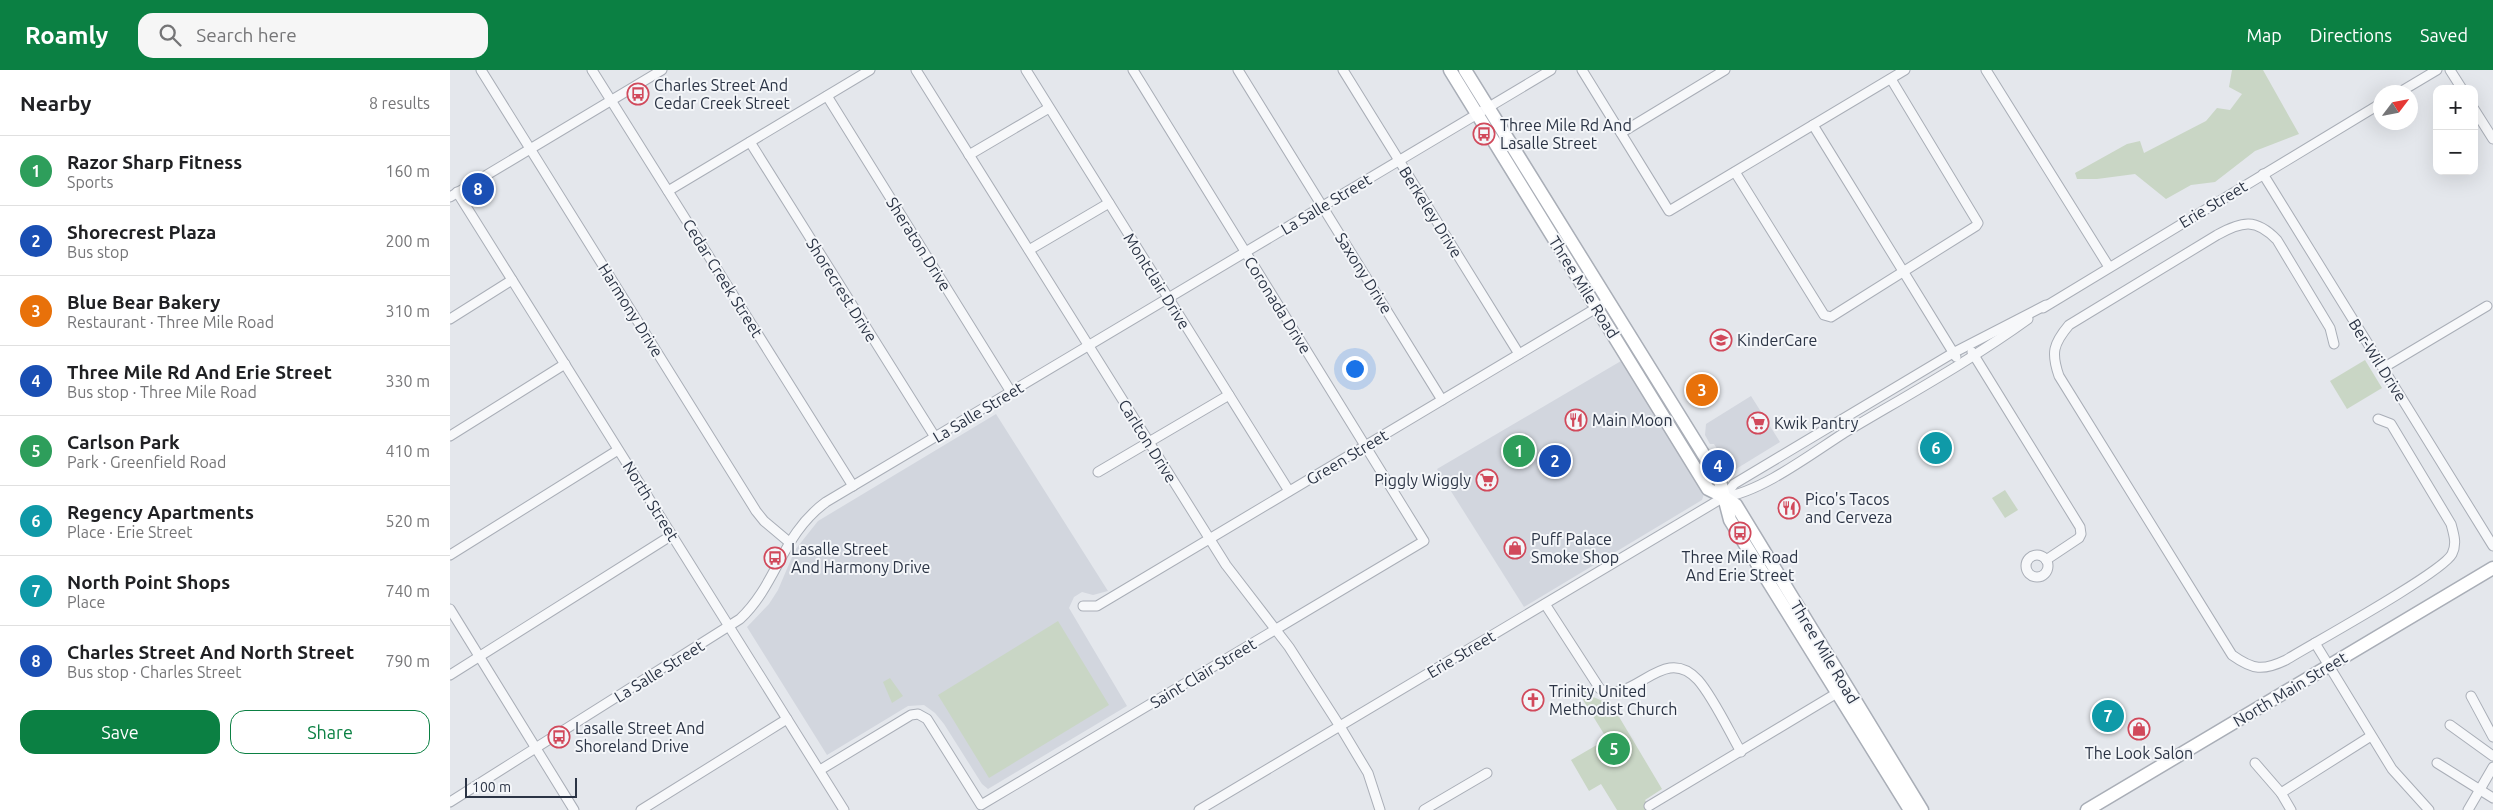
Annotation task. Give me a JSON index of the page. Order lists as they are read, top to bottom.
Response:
{
  "streets": {
    "street": [
      "La Salle Street",
      "Erie Street",
      "Berkeley Drive",
      "Sheraton Drive",
      "Saxony Drive",
      "Cedar Creek Street",
      "Montclair Drive",
      "Three Mile Road",
      "Shorecrest Drive",
      "Coronada Drive",
      "Harmony Drive",
      "Ber-Wil Drive",
      "Carlton Drive",
      "Green Street",
      "North Street",
      "Saint Clair Street",
      "North Main Street"
    ]
  },
  "crossings": [
    ["La Salle Street", "Berkeley Drive"],
    ["La Salle Street", "Sheraton Drive"],
    ["La Salle Street", "Saxony Drive"],
    ["La Salle Street", "Cedar Creek Street"],
    ["La Salle Street", "Montclair Drive"],
    ["La Salle Street", "Three Mile Road"],
    ["La Salle Street", "Shorecrest Drive"],
    ["La Salle Street", "Coronada Drive"],
    ["La Salle Street", "Harmony Drive"],
    ["La Salle Street", "Carlton Drive"],
    ["La Salle Street", "North Street"],
    ["Erie Street", "Three Mile Road"],
    ["Erie Street", "Ber-Wil Drive"],
    ["Erie Street", "Carlton Drive"],
    ["Berkeley Drive", "Green Street"],
    ["Saxony Drive", "Green Street"],
    ["Montclair Drive", "Green Street"],
    ["Three Mile Road", "Green Street"],
    ["Coronada Drive", "Green Street"],
    ["Coronada Drive", "Saint Clair Street"],
    ["Carlton Drive", "Green Street"],
    ["Carlton Drive", "Saint Clair Street"],
    ["North Street", "Saint Clair Street"]
  ],
  "places": {
    "bus stop": [
      "Charles Street And Cedar Creek Street",
      "Three Mile Rd And Lasalle Street",
      "Three Mile Road And Erie Street",
      "Lasalle Street And Harmony Drive",
      "Lasalle Street And Shoreland Drive"
    ],
    "school or university": ["KinderCare"],
    "restaurant": ["Main Moon", "Pico's Tacos and Cerveza"],
    "supermarket": ["Kwik Pantry", "Piggly Wiggly"],
    "shop": ["Puff Palace Smoke Shop", "The Look Salon"],
    "church": ["Trinity United Methodist Church"]
  },
  "scale_bar": "100 m",
  "north": "top right",
  "page": {
    "header": "Roamly",
    "search": "Search here",
    "nav": ["Map", "Directions", "Saved"],
    "heading": ["Nearby", "8 results"],
    "map_buttons": ["+", "−"],
    "list": [
      {
        "mark": "1",
        "name": "Razor Sharp Fitness",
        "note": "Sports",
        "value": "160 m"
      },
      {
        "mark": "2",
        "name": "Shorecrest Plaza",
        "note": "Bus stop",
        "value": "200 m"
      },
      {
        "mark": "3",
        "name": "Blue Bear Bakery",
        "note": "Restaurant · Three Mile Road",
        "value": "310 m"
      },
      {
        "mark": "4",
        "name": "Three Mile Rd And Erie Street",
        "note": "Bus stop · Three Mile Road",
        "value": "330 m"
      },
      {
        "mark": "5",
        "name": "Carlson Park",
        "note": "Park · Greenfield Road",
        "value": "410 m"
      },
      {
        "mark": "6",
        "name": "Regency Apartments",
        "note": "Place · Erie Street",
        "value": "520 m"
      },
      {
        "mark": "7",
        "name": "North Point Shops",
        "note": "Place",
        "value": "740 m"
      },
      {
        "mark": "8",
        "name": "Charles Street And North Street",
        "note": "Bus stop · Charles Street",
        "value": "790 m"
      }
    ],
    "pins": [
      "8",
      "3",
      "6",
      "1",
      "2",
      "4",
      "7",
      "5"
    ],
    "buttons": ["Save", "Share"],
    "scale": "100 m"
  }
}
